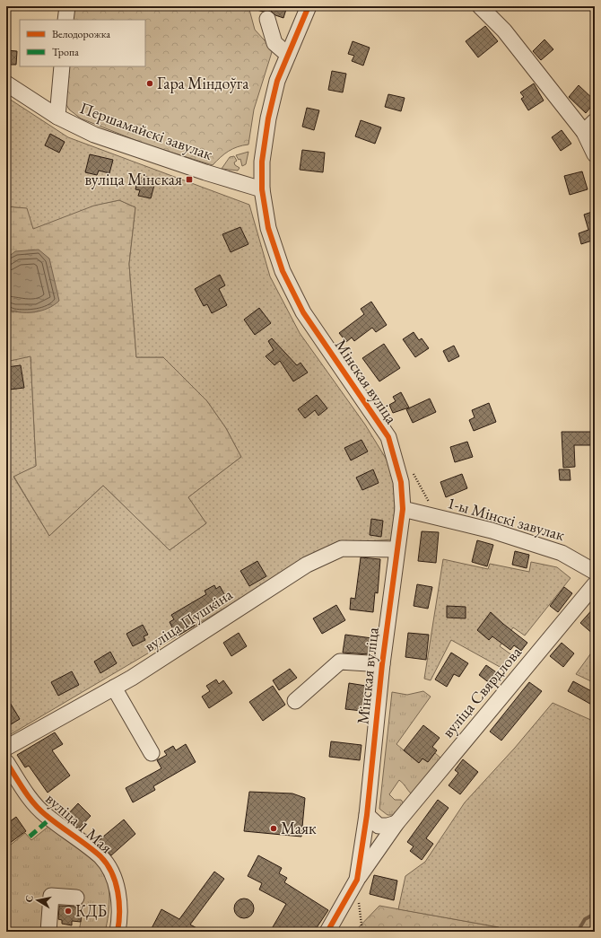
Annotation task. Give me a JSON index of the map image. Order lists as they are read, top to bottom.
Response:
{
  "streets": {
    "street": [
      "Першамайскі завулак",
      "Мінская вуліца",
      "1-ы Мінскі завулак",
      "вуліца Пушкіна",
      "вуліца Свярдлова",
      "вуліца 1 Мая"
    ]
  },
  "crossings": [
    ["Першамайскі завулак", "Мінская вуліца"],
    ["Мінская вуліца", "1-ы Мінскі завулак"],
    ["Мінская вуліца", "вуліца Пушкіна"],
    ["Мінская вуліца", "вуліца Свярдлова"]
  ],
  "places": {
    "other": ["Гара Міндоўга", "Маяк", "КДБ"],
    "transit": ["вуліца Мінская"]
  },
  "legend": ["Велодорожка", "Тропа"],
  "north": "left"
}
